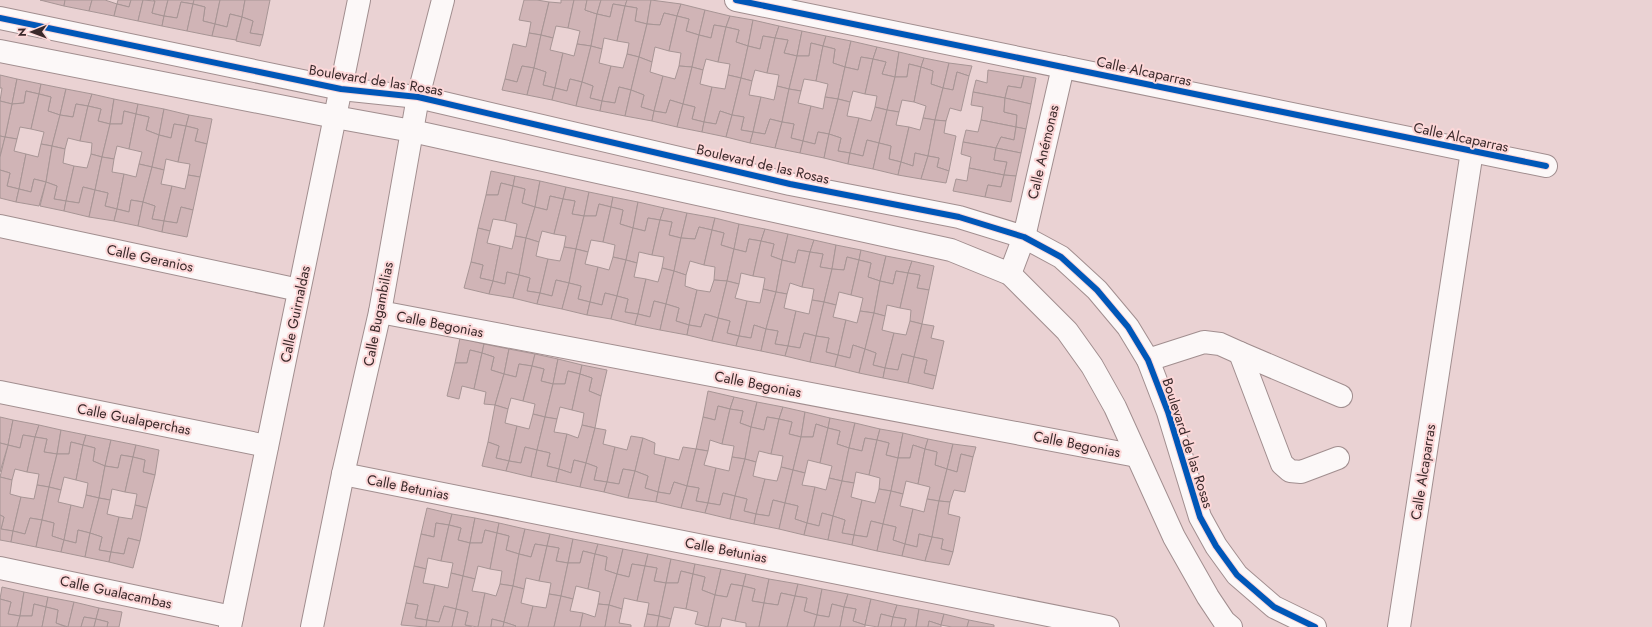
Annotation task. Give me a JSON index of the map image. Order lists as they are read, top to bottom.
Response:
{
  "streets": {
    "street": [
      "Calle Alcaparras",
      "Boulevard de las Rosas",
      "Calle Anémonas",
      "Calle Geranios",
      "Calle Guirnaldas",
      "Calle Bugambilias",
      "Calle Begonias",
      "Calle Gualaperchas",
      "Calle Betunias",
      "Calle Gualacambas"
    ]
  },
  "crossings": [
    ["Calle Alcaparras", "Calle Anémonas"],
    ["Boulevard de las Rosas", "Calle Anémonas"],
    ["Boulevard de las Rosas", "Calle Guirnaldas"],
    ["Boulevard de las Rosas", "Calle Bugambilias"],
    ["Calle Geranios", "Calle Guirnaldas"],
    ["Calle Guirnaldas", "Calle Gualaperchas"],
    ["Calle Guirnaldas", "Calle Gualacambas"],
    ["Calle Bugambilias", "Calle Begonias"],
    ["Calle Bugambilias", "Calle Betunias"]
  ],
  "north": "left"
}
